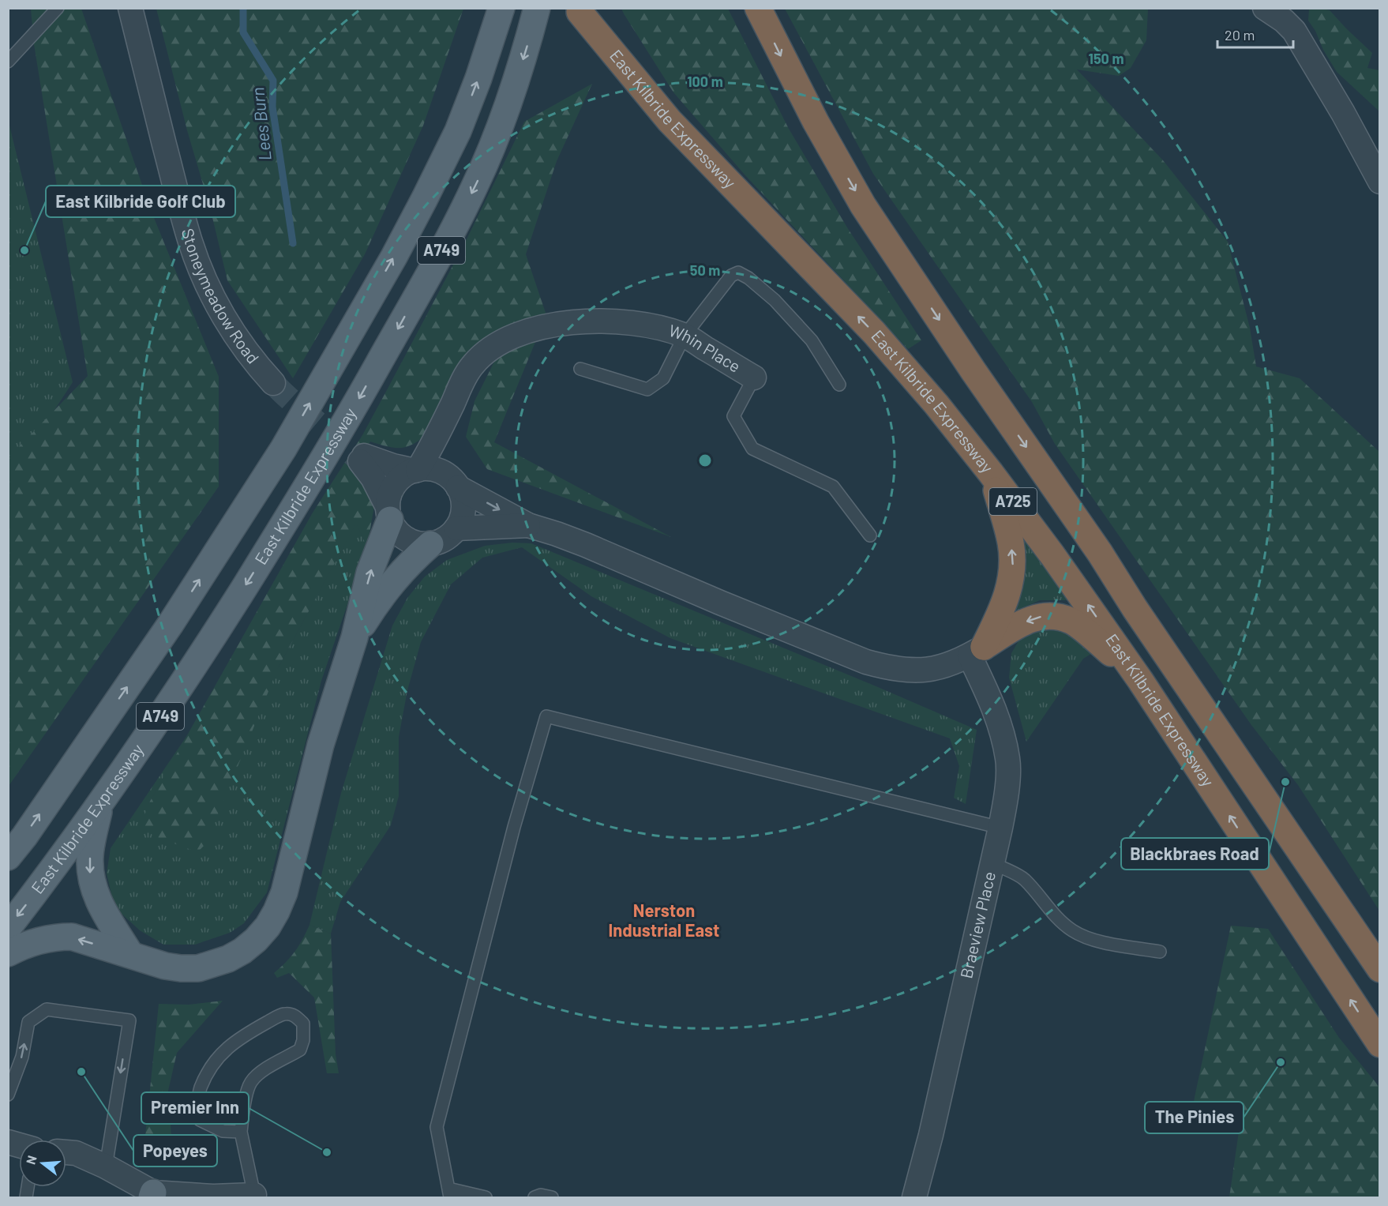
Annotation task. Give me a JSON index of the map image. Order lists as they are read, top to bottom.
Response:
{
  "streets": {
    "highway": ["East Kilbride Expressway", "A725"],
    "main road": ["A749"],
    "street": ["Stoneymeadow Road", "Whin Place", "Braeview Place"]
  },
  "districts": ["Nerston Industrial East"],
  "water": ["Lees Burn"],
  "places": [
    "East Kilbride Golf Club",
    "Blackbraes Road",
    "The Pinies",
    "Popeyes",
    "Premier Inn"
  ],
  "scale_bar": "20 m",
  "north": "left",
  "rings": ["150 m", "100 m", "50 m"]
}
